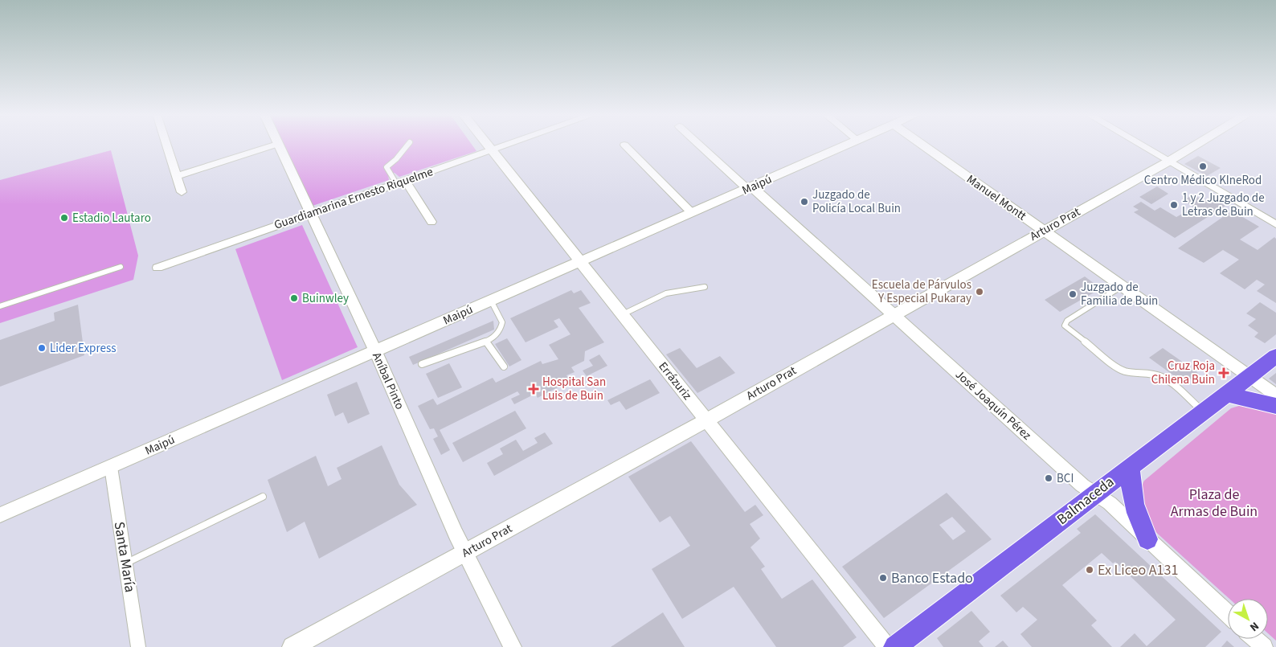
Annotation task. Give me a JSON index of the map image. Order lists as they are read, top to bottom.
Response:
{
  "streets": {
    "main road": ["Arturo Prat", "Balmaceda"],
    "street": [
      "Maipú",
      "Manuel Montt",
      "Guardiamarina Ernesto Riquelme",
      "Aníbal Pinto",
      "Errázuriz",
      "José Joaquín Pérez",
      "Santa María"
    ]
  },
  "crossings": [
    ["Maipú", "Aníbal Pinto"],
    ["Maipú", "Errázuriz"],
    ["Maipú", "José Joaquín Pérez"],
    ["Maipú", "Santa María"],
    ["Manuel Montt", "Arturo Prat"],
    ["Manuel Montt", "Balmaceda"],
    ["Guardiamarina Ernesto Riquelme", "Aníbal Pinto"],
    ["Guardiamarina Ernesto Riquelme", "Errázuriz"],
    ["Arturo Prat", "Aníbal Pinto"],
    ["Arturo Prat", "Errázuriz"],
    ["Arturo Prat", "José Joaquín Pérez"],
    ["José Joaquín Pérez", "Balmaceda"]
  ],
  "parks": ["Plaza de Armas de Buin"],
  "places": {
    "other": [
      "Centro Médico KIneRod",
      "Juzgado de Policía Local Buin",
      "1 y 2 Juzgado de Letras de Buin",
      "Estadio Lautaro",
      "Escuela de Párvulos Y Especial Pukaray",
      "Juzgado de Familia de Buin",
      "Buinwley",
      "Lider Express",
      "BCI",
      "Ex Liceo A131",
      "Banco Estado"
    ],
    "health": ["Cruz Roja Chilena Buin", "Hospital San Luis de Buin"]
  },
  "north": "bottom right"
}
